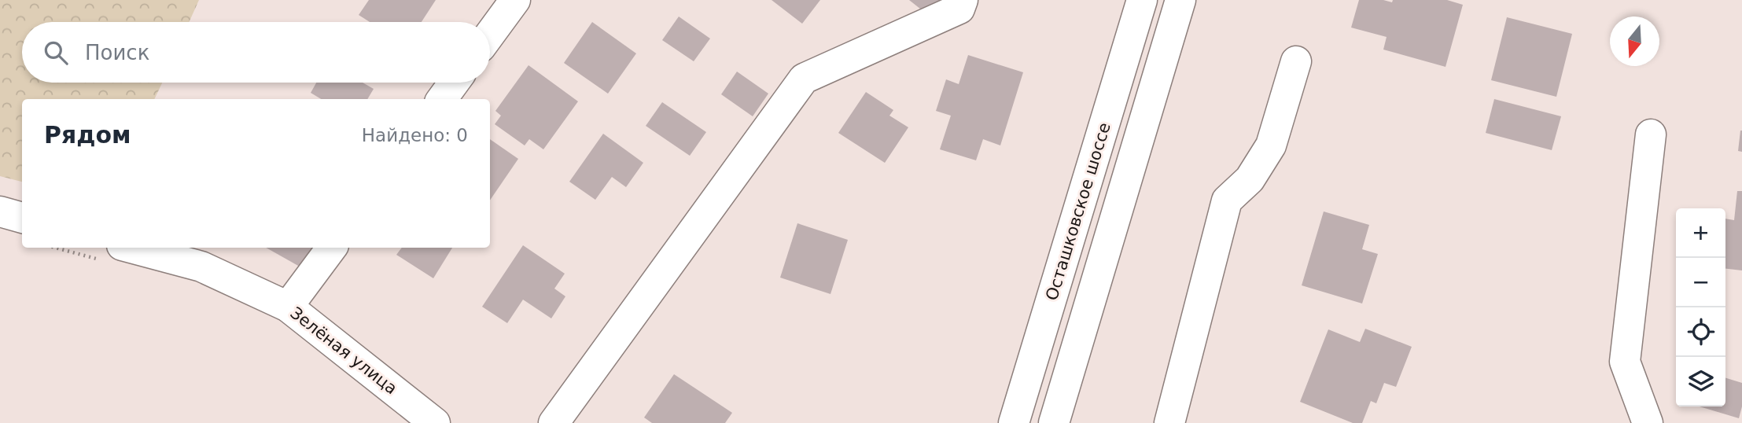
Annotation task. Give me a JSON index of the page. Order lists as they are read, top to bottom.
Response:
{
  "streets": {
    "street": ["Осташковское шоссе", "Зелёная улица"]
  },
  "north": "bottom",
  "page": {
    "search": "Поиск",
    "heading": ["Рядом", "Найдено: 0"],
    "map_buttons": ["+", "−"]
  }
}
